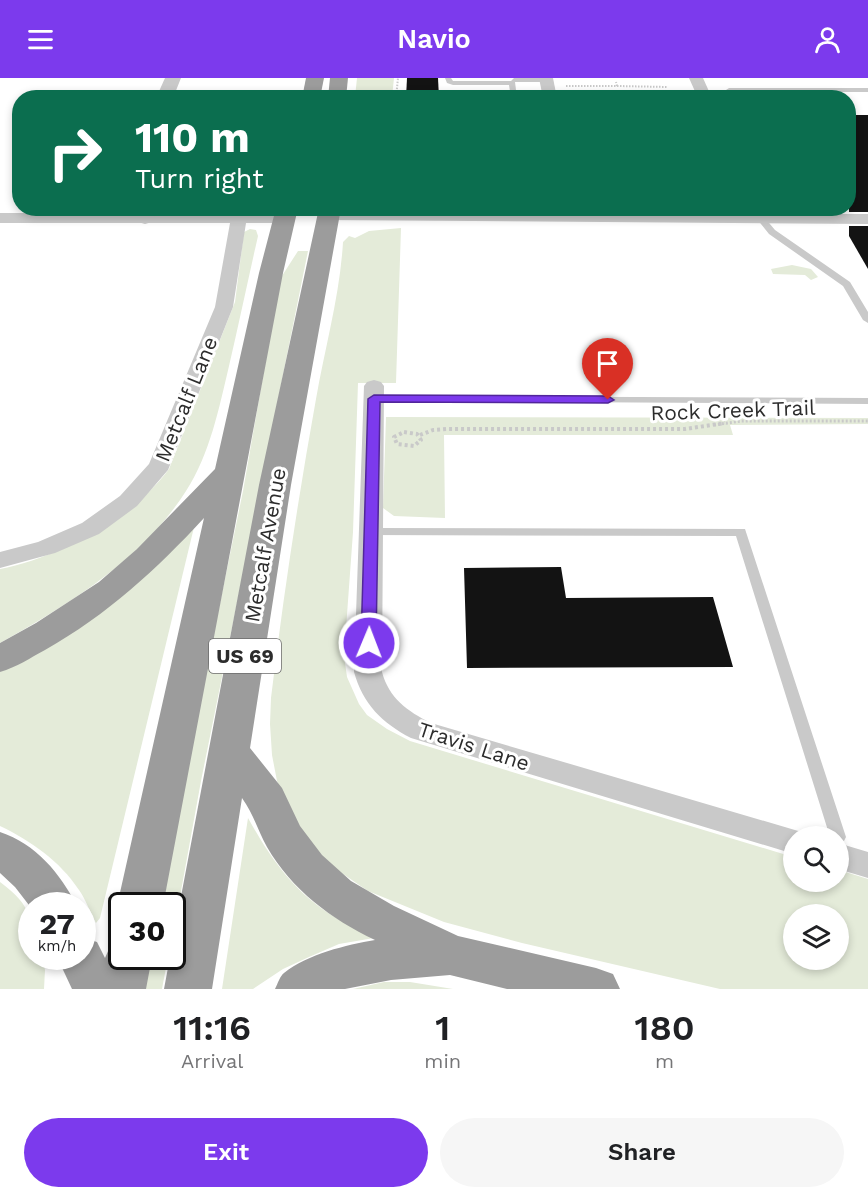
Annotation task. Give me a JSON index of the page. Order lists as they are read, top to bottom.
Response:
{
  "streets": {
    "highway": ["Metcalf Avenue", "US 69"],
    "street": ["Metcalf Lane", "Travis Lane"],
    "path": ["Rock Creek Trail"]
  },
  "page": {
    "header": "Navio",
    "turn": ["110 m", "Turn right"],
    "speed": "27 km/h",
    "limit": "30",
    "eta": [
      "11:16",
      "Arrival",
      "1",
      "min",
      "180",
      "m"
    ],
    "buttons": ["Exit", "Share"]
  }
}
